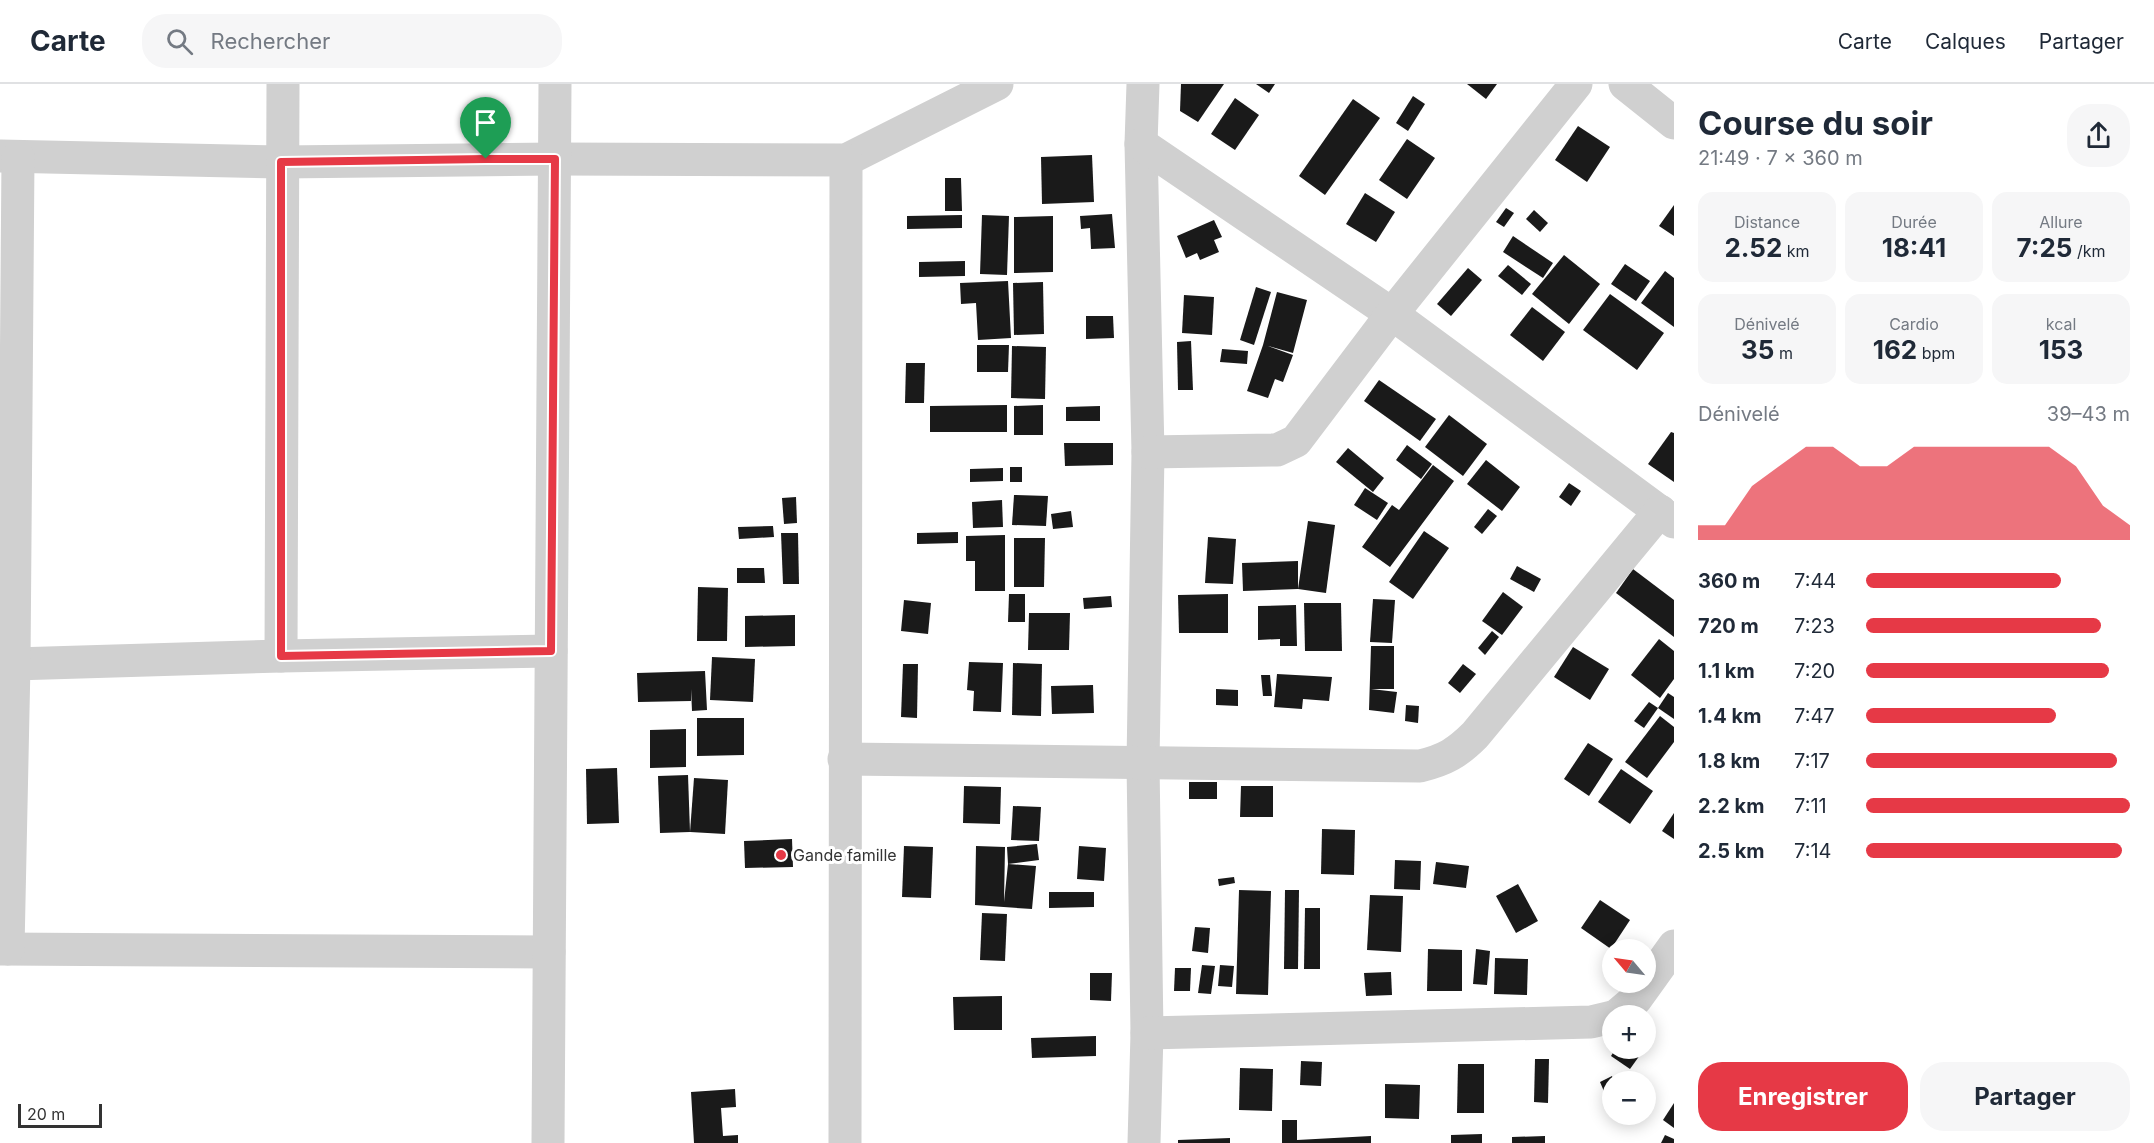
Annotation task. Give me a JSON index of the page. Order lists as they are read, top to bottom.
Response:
{
  "places": ["Gande famille"],
  "scale_bar": "20 m",
  "north": "top left",
  "page": {
    "header": "Carte",
    "search": "Rechercher",
    "nav": ["Carte", "Calques", "Partager"],
    "heading": ["Course du soir", "21:49 · 7 × 360 m"],
    "stats": [
      ["Distance", "2.52 km"],
      ["Durée", "18:41"],
      ["Allure", "7:25 /km"],
      ["Dénivelé", "35 m"],
      ["Cardio", "162 bpm"],
      ["kcal", "153"]
    ],
    "chart": ["Dénivelé", "39–43 m"],
    "list": [
      {
        "name": "360 m",
        "note": "7:44"
      },
      {
        "name": "720 m",
        "note": "7:23"
      },
      {
        "name": "1.1 km",
        "note": "7:20"
      },
      {
        "name": "1.4 km",
        "note": "7:47"
      },
      {
        "name": "1.8 km",
        "note": "7:17"
      },
      {
        "name": "2.2 km",
        "note": "7:11"
      },
      {
        "name": "2.5 km",
        "note": "7:14"
      }
    ],
    "map_buttons": ["+", "−"],
    "buttons": ["Enregistrer", "Partager"],
    "scale": "20 m"
  }
}
